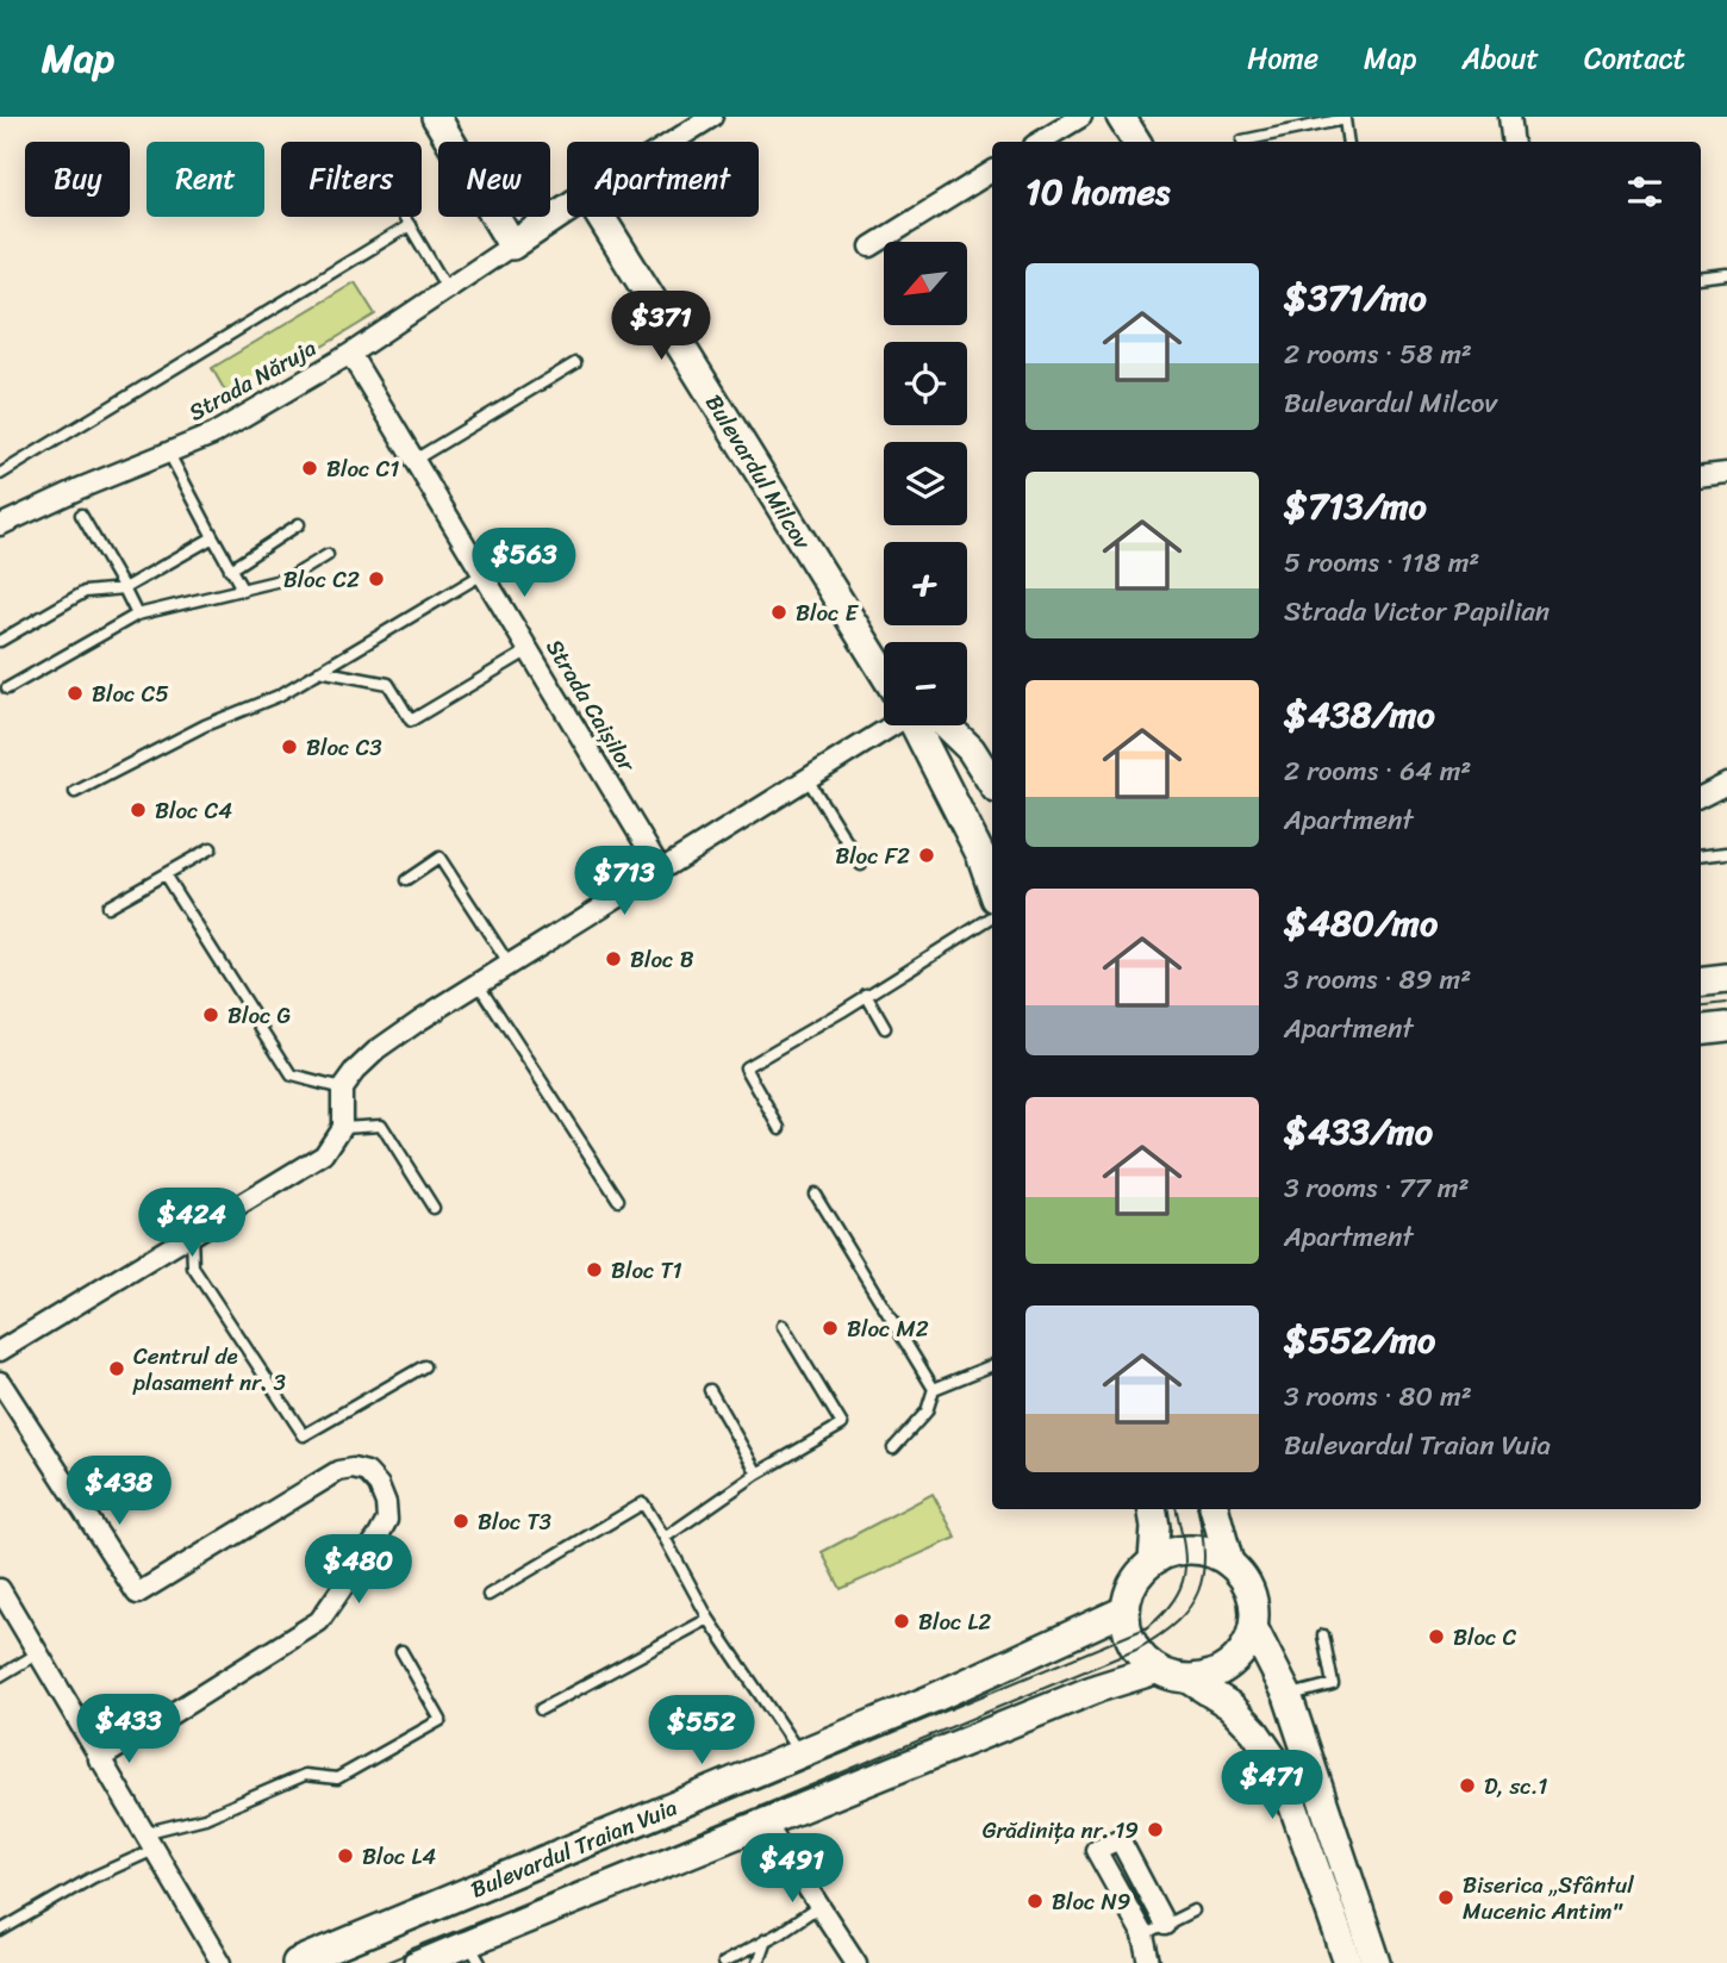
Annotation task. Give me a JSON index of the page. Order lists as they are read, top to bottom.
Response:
{
  "streets": {
    "main road": ["Bulevardul Milcov", "Bulevardul Traian Vuia"],
    "street": ["Strada Năruja", "Strada Caișilor"]
  },
  "crossings": [
    ["Strada Năruja", "Strada Caișilor"]
  ],
  "places": [
    "Bloc C1",
    "Bloc C2",
    "Bloc E",
    "Bloc C5",
    "Bloc C3",
    "Bloc C4",
    "Bloc F2",
    "Bloc B",
    "Bloc G",
    "Bloc T1",
    "Bloc M2",
    "Centrul de plasament nr. 3",
    "Bloc T3",
    "Bloc L2",
    "Bloc C",
    "D, sc.1",
    "Grădinița nr. 19",
    "Bloc L4",
    "Biserica „Sfântul Mucenic Antim\"",
    "Bloc N9"
  ],
  "north": "bottom left",
  "page": {
    "header": "Map",
    "nav": [
      "Home",
      "Map",
      "About",
      "Contact"
    ],
    "chip": [
      "Buy",
      "Rent",
      "Filters",
      "New",
      "Apartment"
    ],
    "heading": "10 homes",
    "map_buttons": ["+", "−"],
    "list": [
      {
        "name": "$371/mo",
        "note": "2 rooms · 58 m² · Bulevardul Milcov"
      },
      {
        "name": "$713/mo",
        "note": "5 rooms · 118 m² · Strada Victor Papilian"
      },
      {
        "name": "$438/mo",
        "note": "2 rooms · 64 m² · Apartment"
      },
      {
        "name": "$480/mo",
        "note": "3 rooms · 89 m² · Apartment"
      },
      {
        "name": "$433/mo",
        "note": "3 rooms · 77 m² · Apartment"
      },
      {
        "name": "$552/mo",
        "note": "3 rooms · 80 m² · Bulevardul Traian Vuia"
      }
    ],
    "price": [
      "$371",
      "$563",
      "$713",
      "$424",
      "$438",
      "$480",
      "$433",
      "$552",
      "$471",
      "$491"
    ]
  }
}
